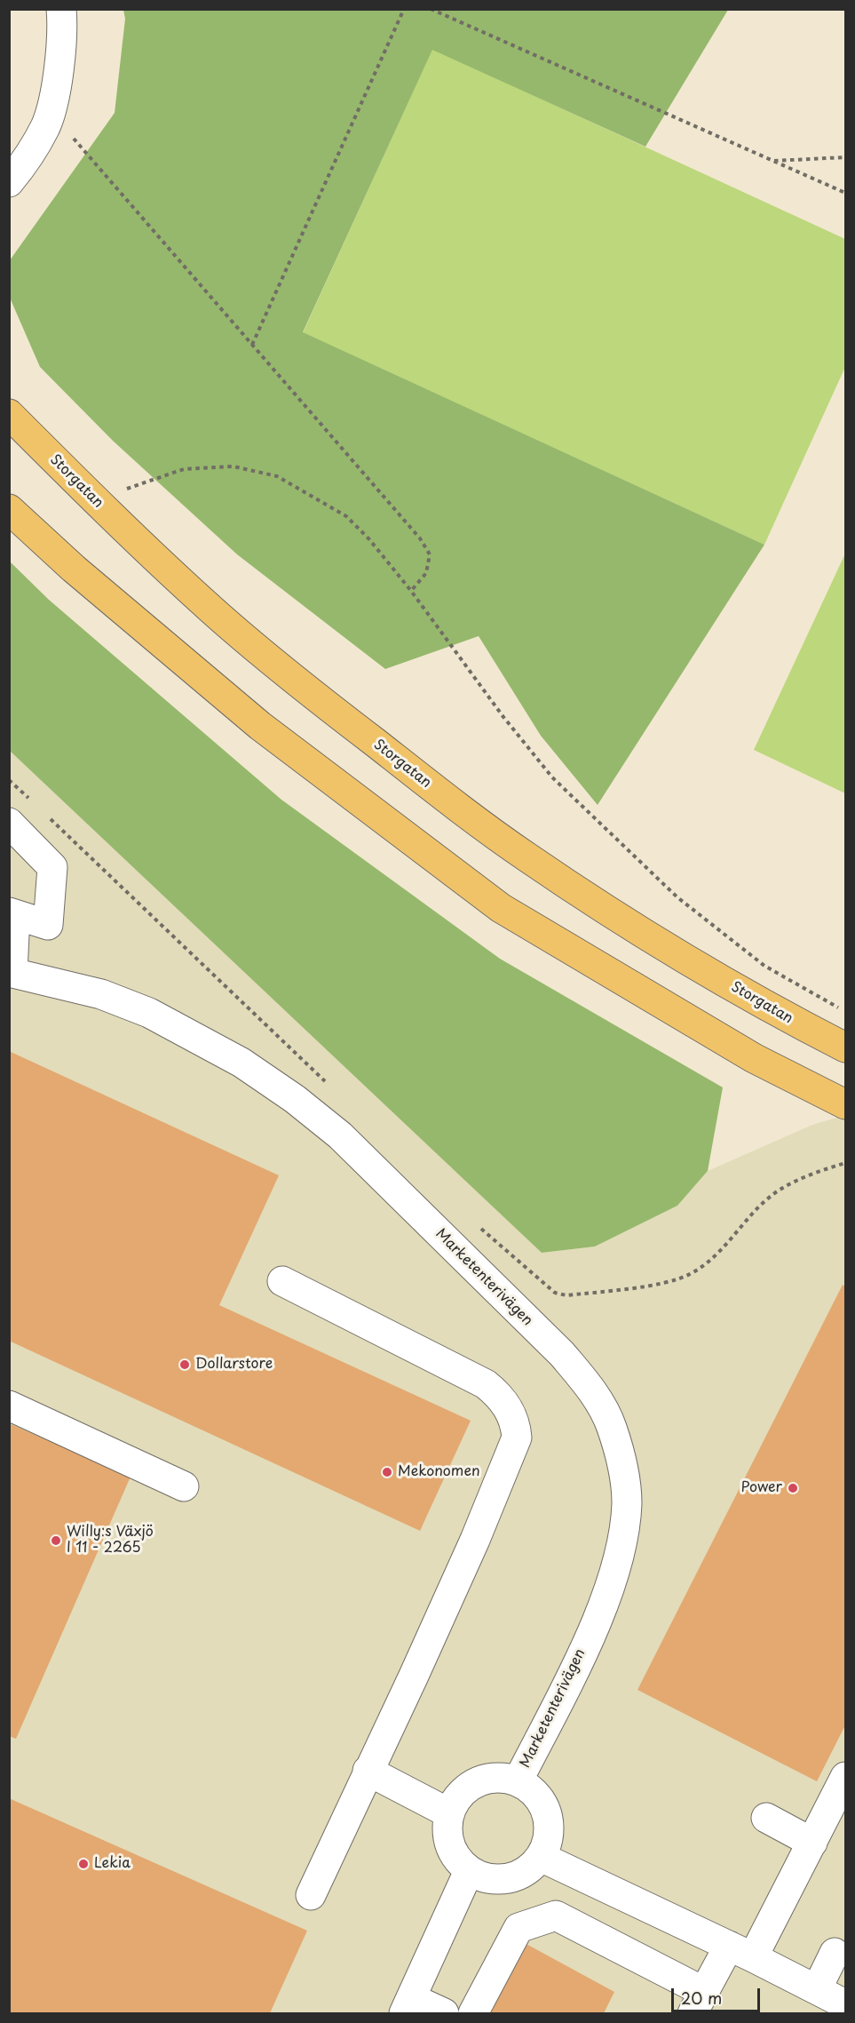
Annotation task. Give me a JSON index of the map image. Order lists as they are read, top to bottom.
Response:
{
  "streets": {
    "main road": ["Storgatan"],
    "street": ["Marketenterivägen"]
  },
  "places": [
    "Dollarstore",
    "Mekonomen",
    "Power",
    "Willy:s Växjö I 11 - 2265",
    "Lekia"
  ],
  "scale_bar": "20 m"
}
